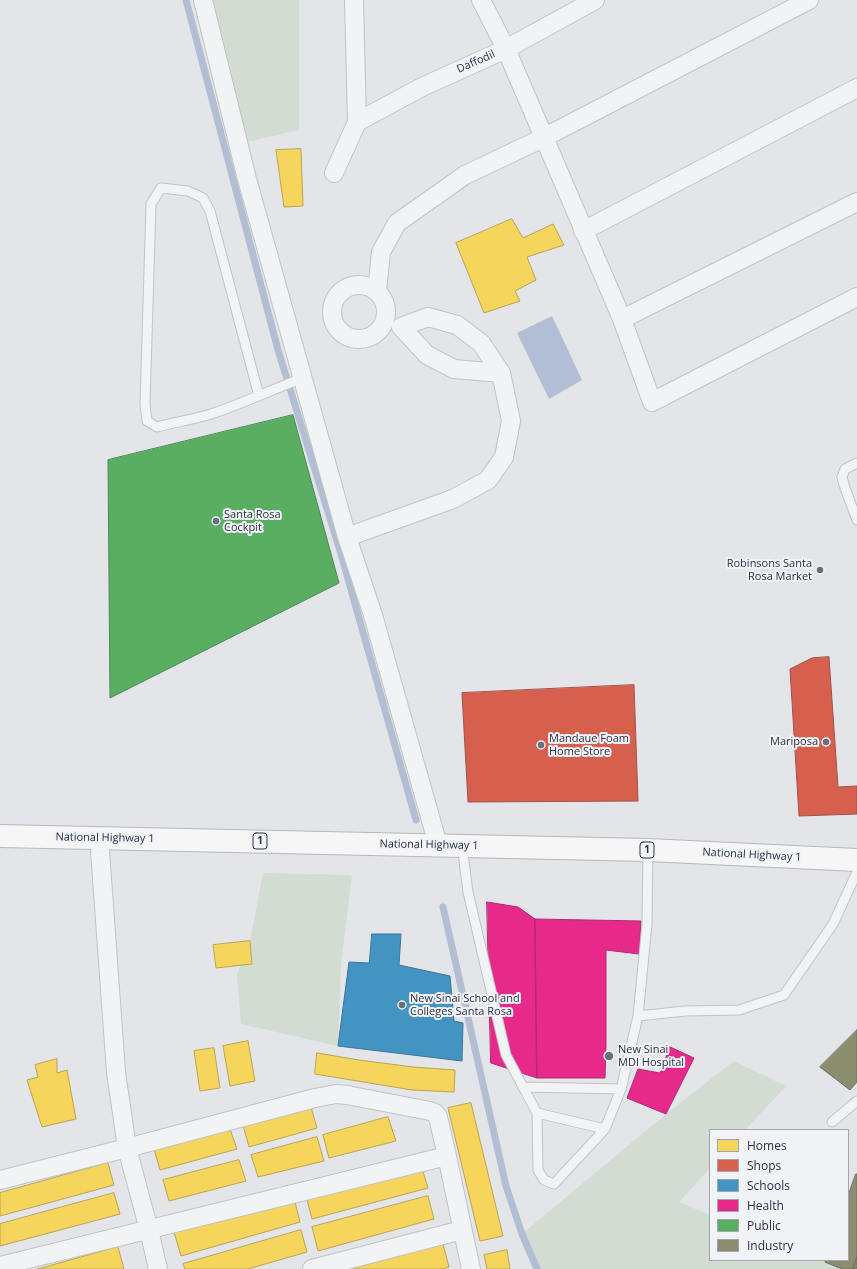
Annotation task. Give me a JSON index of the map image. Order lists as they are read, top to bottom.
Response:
{
  "streets": {
    "highway": ["National Highway 1", "1"],
    "street": ["Daffodil"]
  },
  "places": [
    "Santa Rosa Cockpit",
    "Robinsons Santa Rosa Market",
    "Mariposa",
    "Mandaue Foam Home Store",
    "New Sinai School and Colleges Santa Rosa",
    "New Sinai MDI Hospital"
  ],
  "legend": [
    "Homes",
    "Shops",
    "Schools",
    "Health",
    "Public",
    "Industry"
  ]
}
